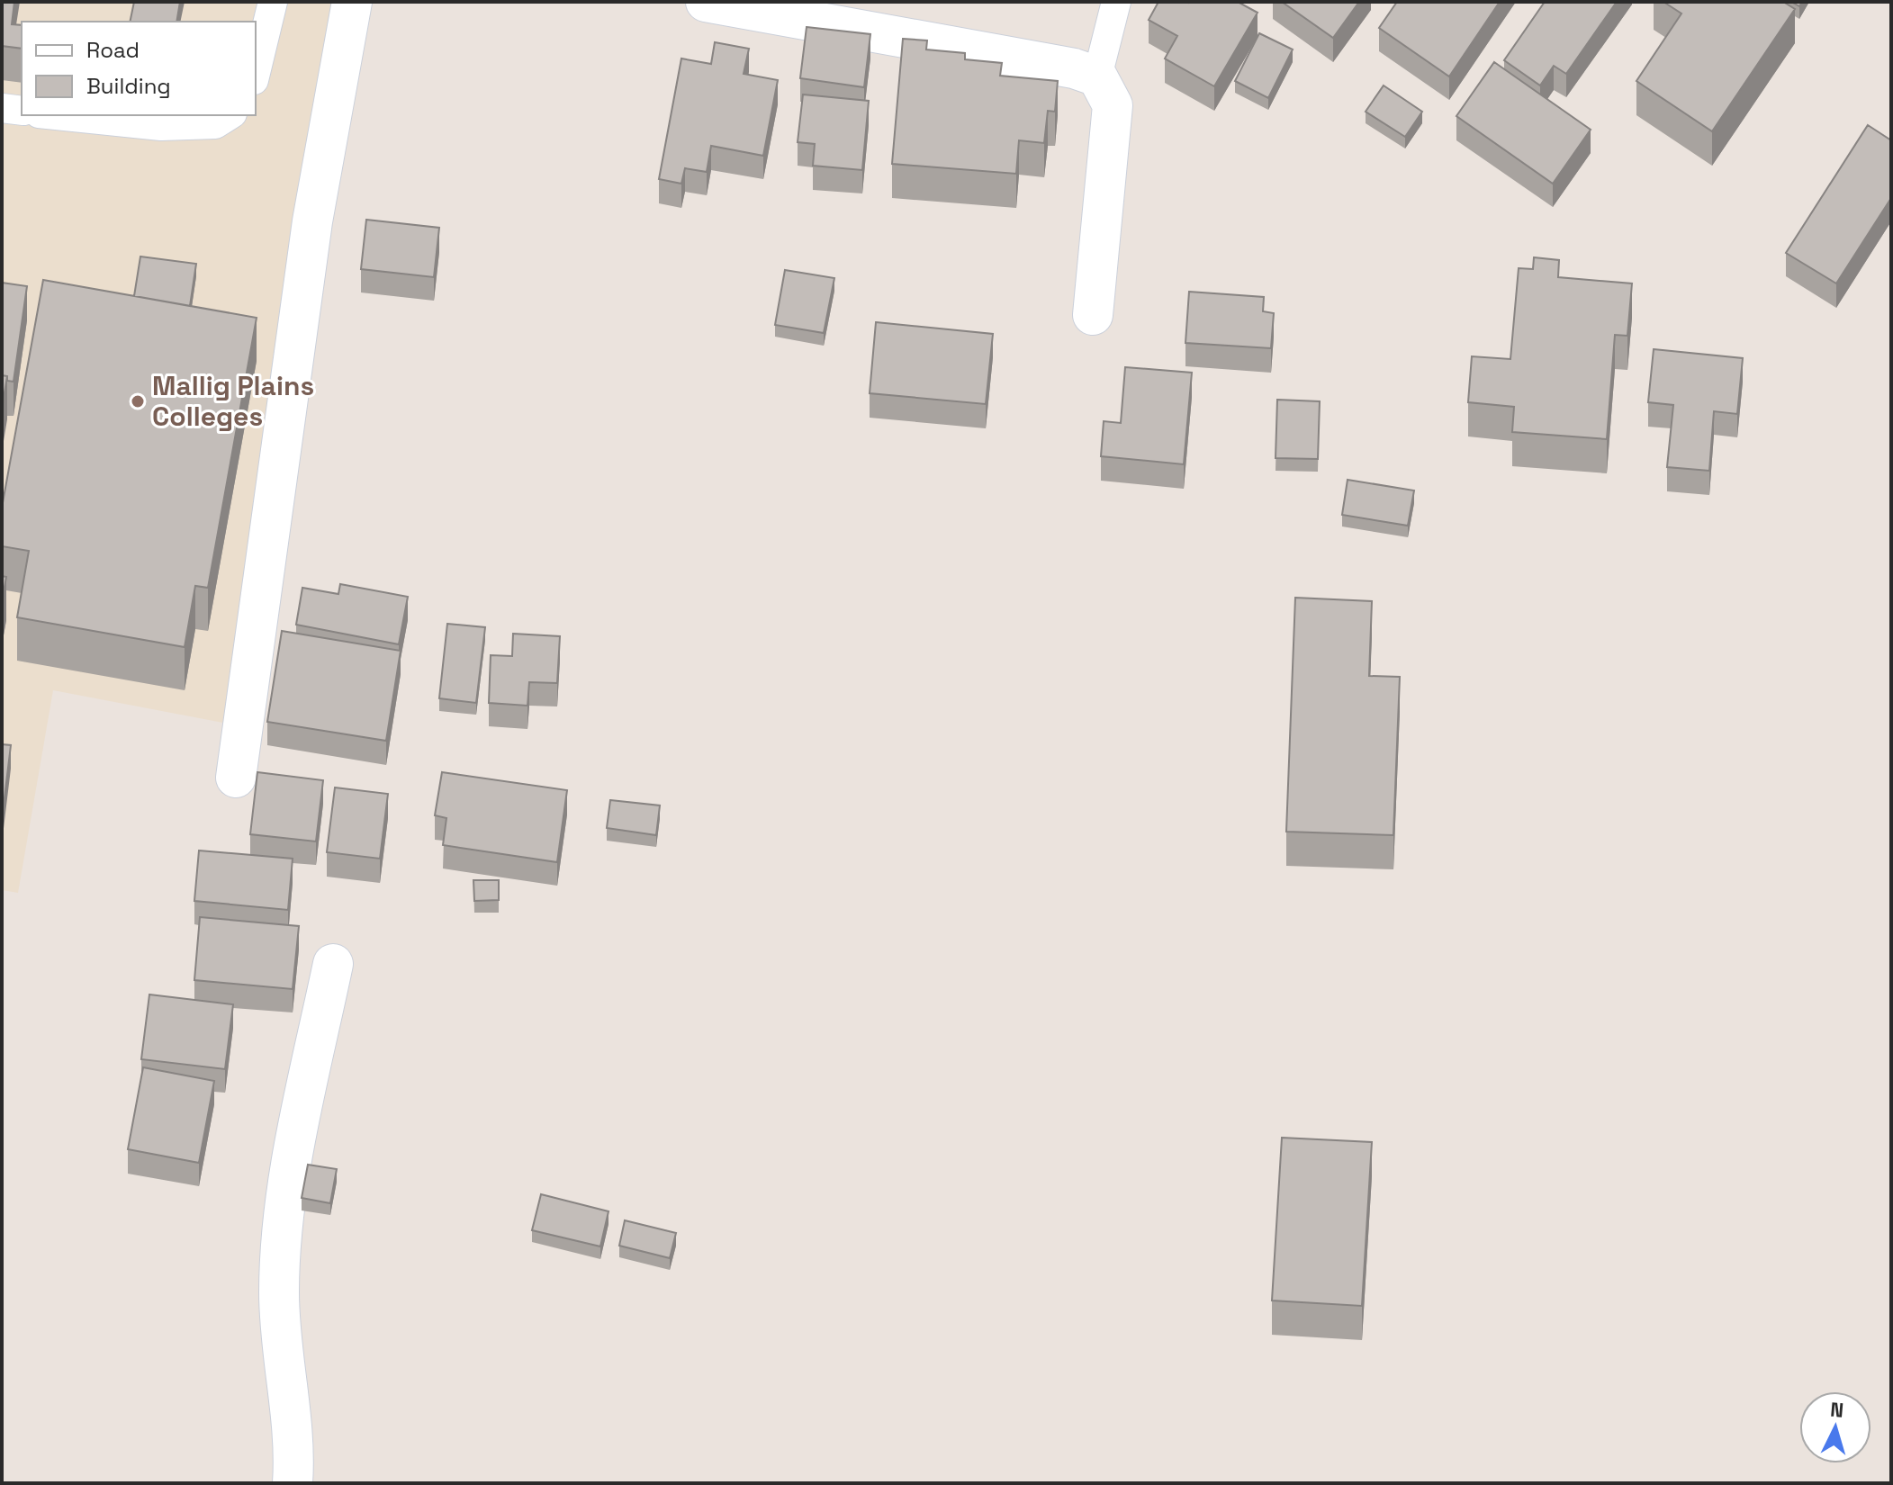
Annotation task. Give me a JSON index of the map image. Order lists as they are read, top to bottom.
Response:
{
  "places": ["Mallig Plains Colleges"],
  "legend": ["Road", "Building"],
  "north": "top"
}
